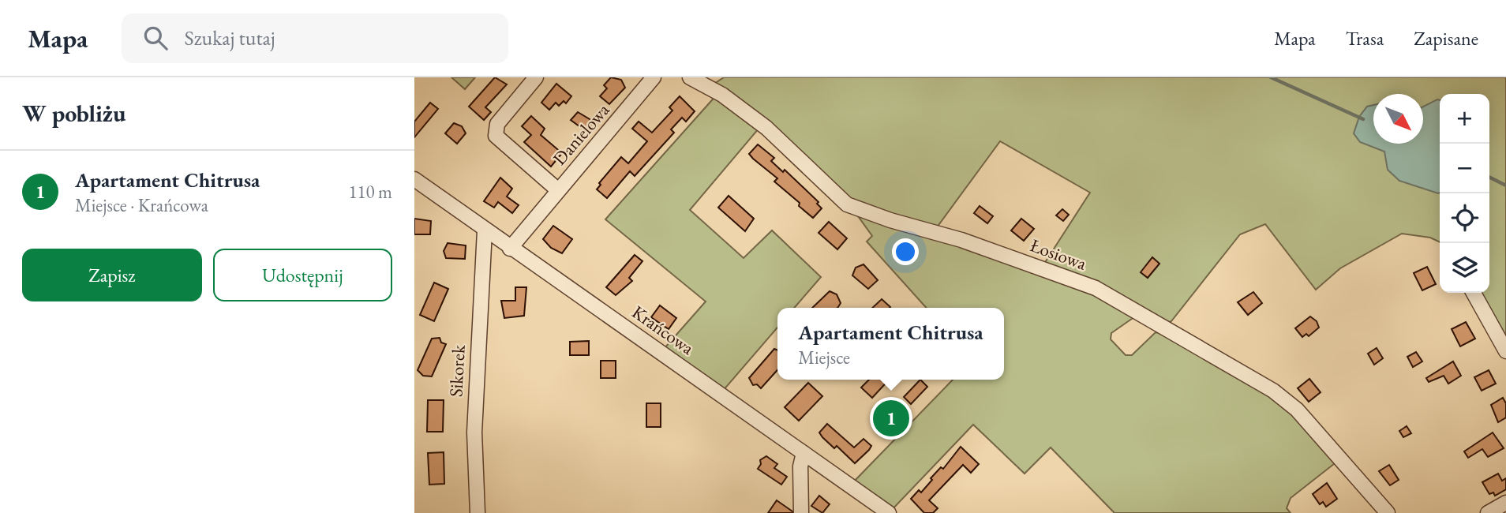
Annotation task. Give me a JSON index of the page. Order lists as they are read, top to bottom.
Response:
{
  "streets": {
    "street": [
      "Danielowa",
      "Łosiowa",
      "Krańcowa",
      "Sikorek"
    ]
  },
  "crossings": [
    ["Danielowa", "Krańcowa"],
    ["Krańcowa", "Sikorek"]
  ],
  "north": "bottom right",
  "page": {
    "header": "Mapa",
    "search": "Szukaj tutaj",
    "nav": ["Mapa", "Trasa", "Zapisane"],
    "heading": "W pobliżu",
    "map_buttons": ["+", "−"],
    "list": [
      {
        "mark": "1",
        "name": "Apartament Chitrusa",
        "note": "Miejsce · Krańcowa",
        "value": "110 m"
      }
    ],
    "buttons": ["Zapisz", "Udostępnij"],
    "popup": ["Apartament Chitrusa", "Miejsce"],
    "pins": "1"
  }
}
